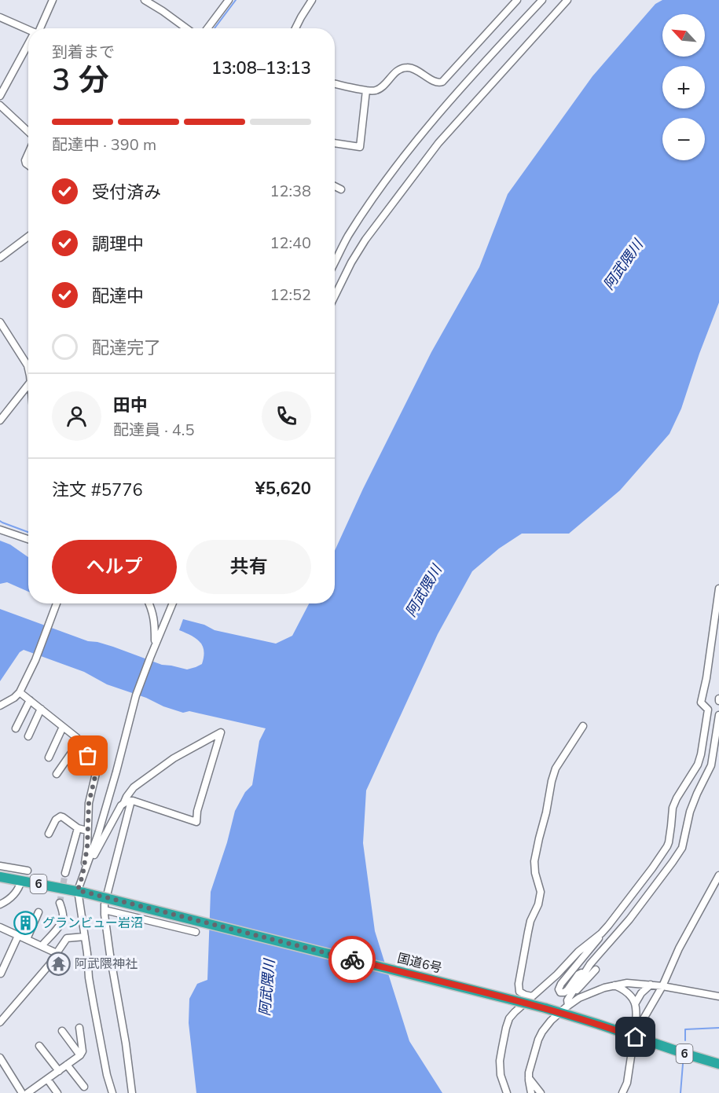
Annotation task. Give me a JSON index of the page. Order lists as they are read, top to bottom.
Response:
{
  "streets": {
    "highway": ["6", "国道6号"]
  },
  "water": ["阿武隈川"],
  "places": {
    "building": ["グランビュー岩沼"],
    "temple": ["阿武隈神社"]
  },
  "north": "top left",
  "page": {
    "map_buttons": ["+", "−"],
    "heading": ["3 分", "到着まで", "13:08–13:13"],
    "panel": [
      "田中",
      "配達員 · 4.5",
      "注文 #5776",
      "¥5,620"
    ],
    "bar": "配達中 · 390 m",
    "list": [
      ["受付済み", "12:38"],
      ["調理中", "12:40"],
      ["配達中", "12:52"],
      "配達完了"
    ],
    "buttons": ["ヘルプ", "共有"]
  }
}
